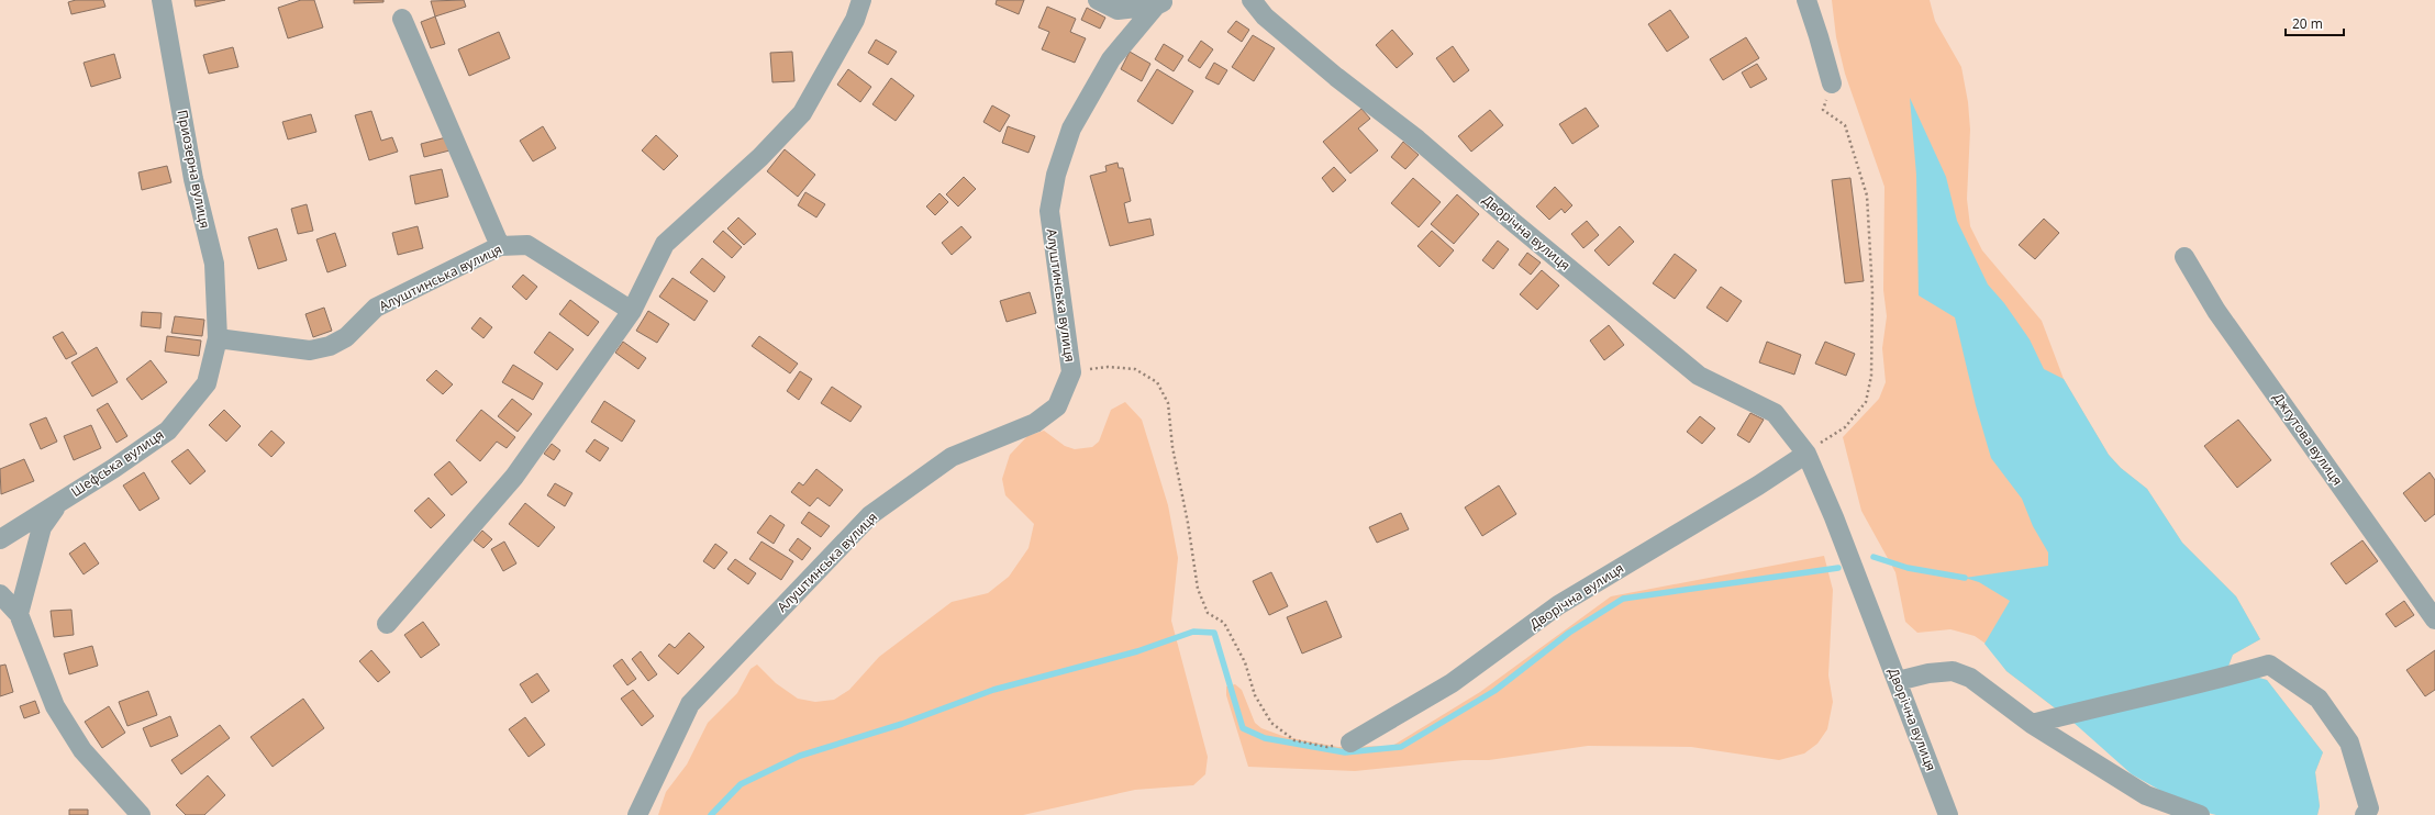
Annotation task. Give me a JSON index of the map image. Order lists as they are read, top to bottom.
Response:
{
  "streets": {
    "street": [
      "Приозерна вулиця",
      "Дворічна вулиця",
      "Алуштинська вулиця",
      "Джгутова вулиця",
      "Шефська вулиця"
    ]
  },
  "crossings": [
    ["Приозерна вулиця", "Алуштинська вулиця"],
    ["Приозерна вулиця", "Шефська вулиця"],
    ["Алуштинська вулиця", "Шефська вулиця"]
  ],
  "scale_bar": "20 m"
}
